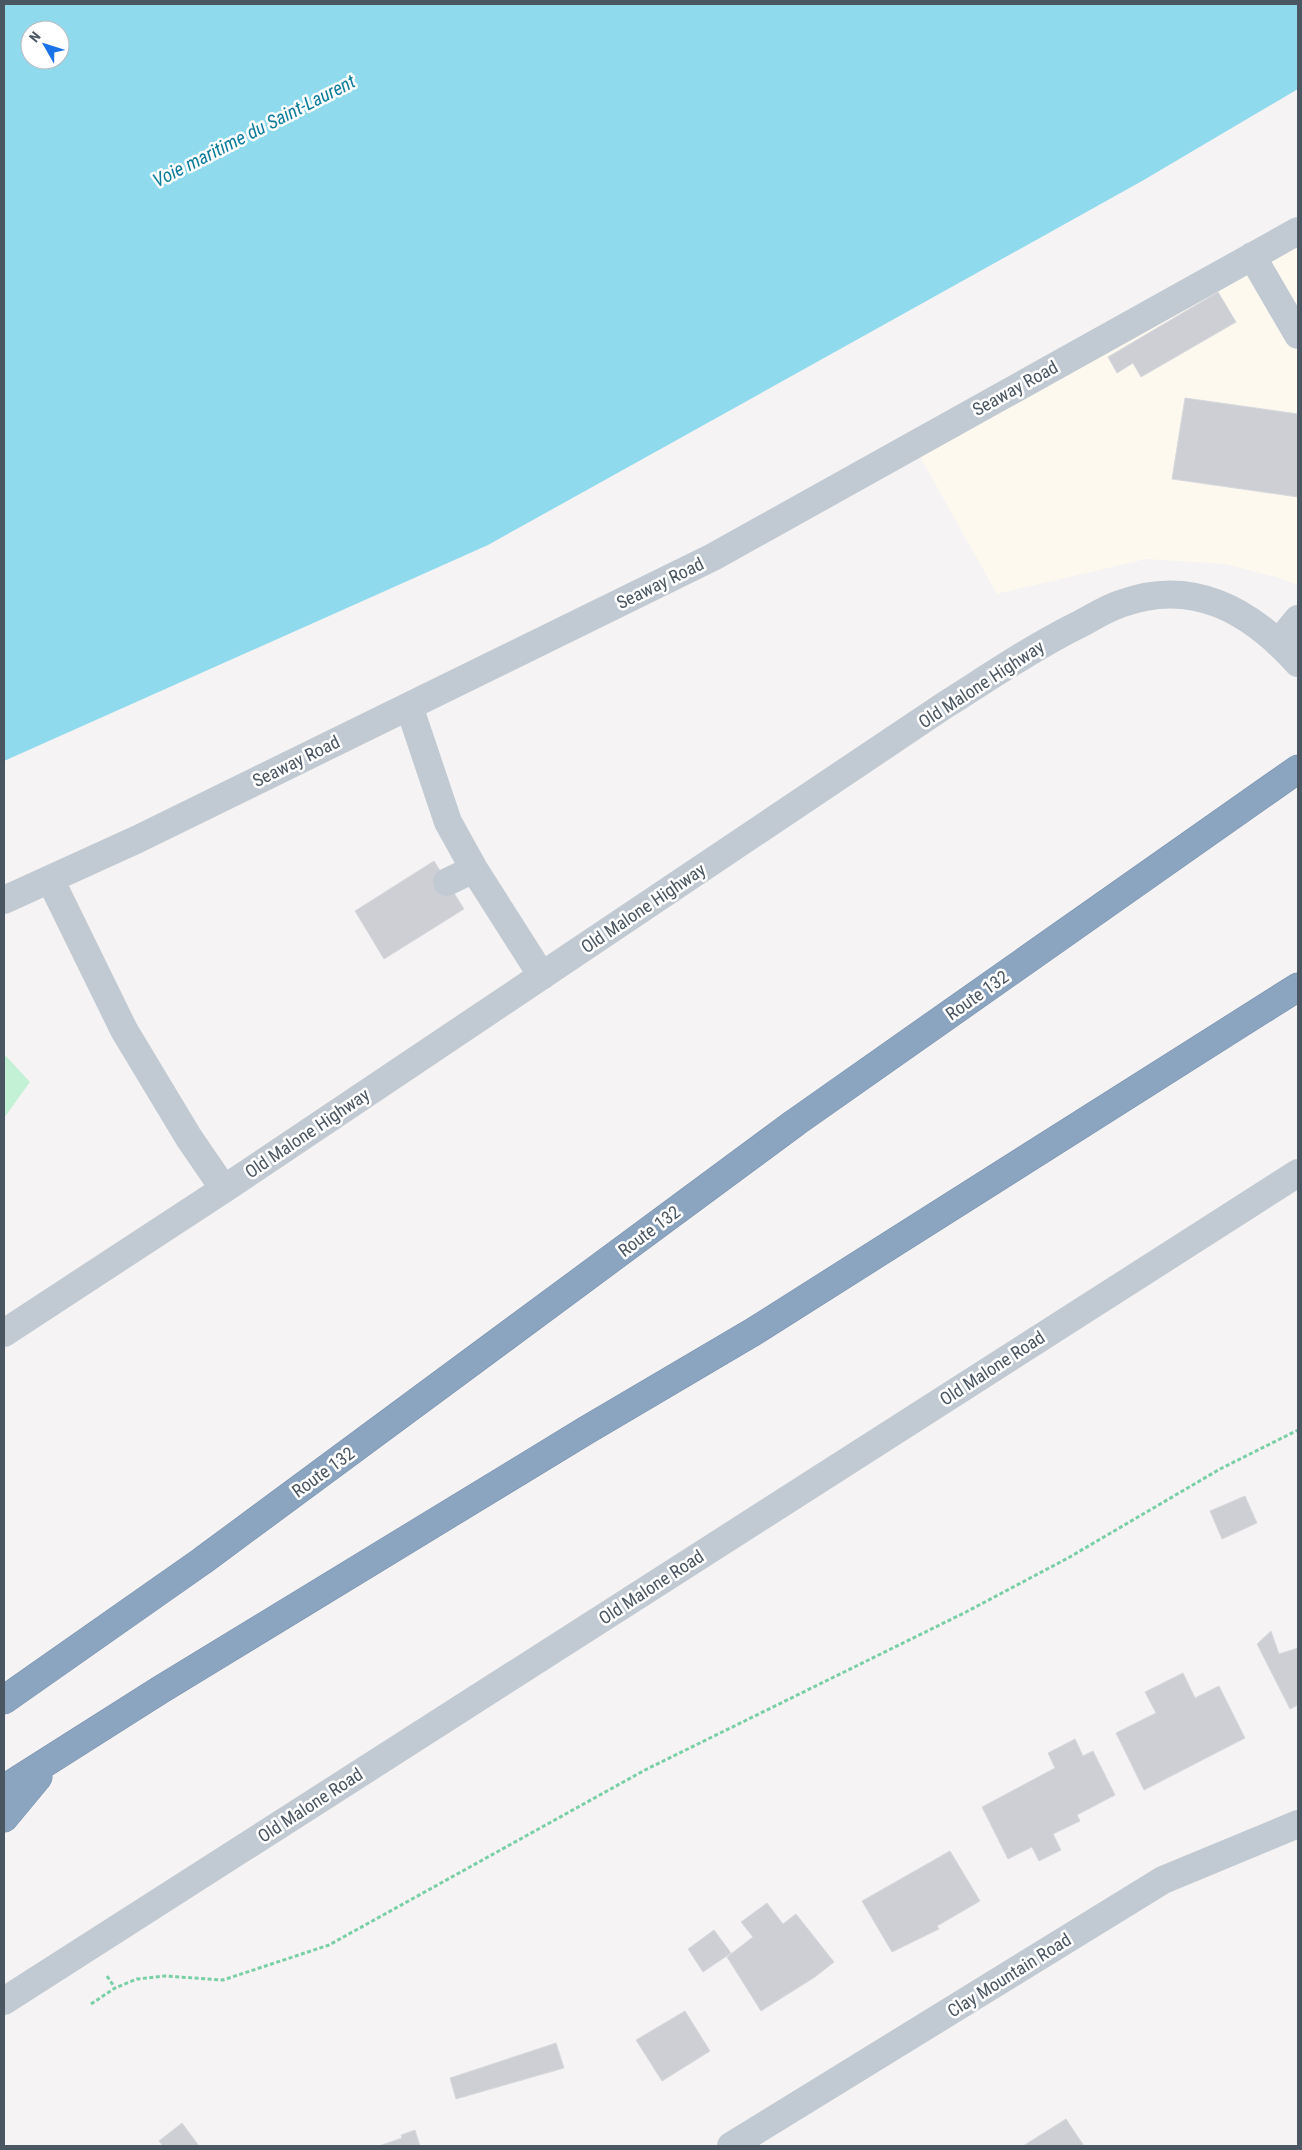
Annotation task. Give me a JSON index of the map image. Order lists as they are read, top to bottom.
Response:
{
  "streets": {
    "highway": ["Route 132"],
    "street": [
      "Seaway Road",
      "Old Malone Highway",
      "Old Malone Road",
      "Clay Mountain Road"
    ]
  },
  "water": ["Voie maritime du Saint-Laurent"],
  "north": "top left"
}
